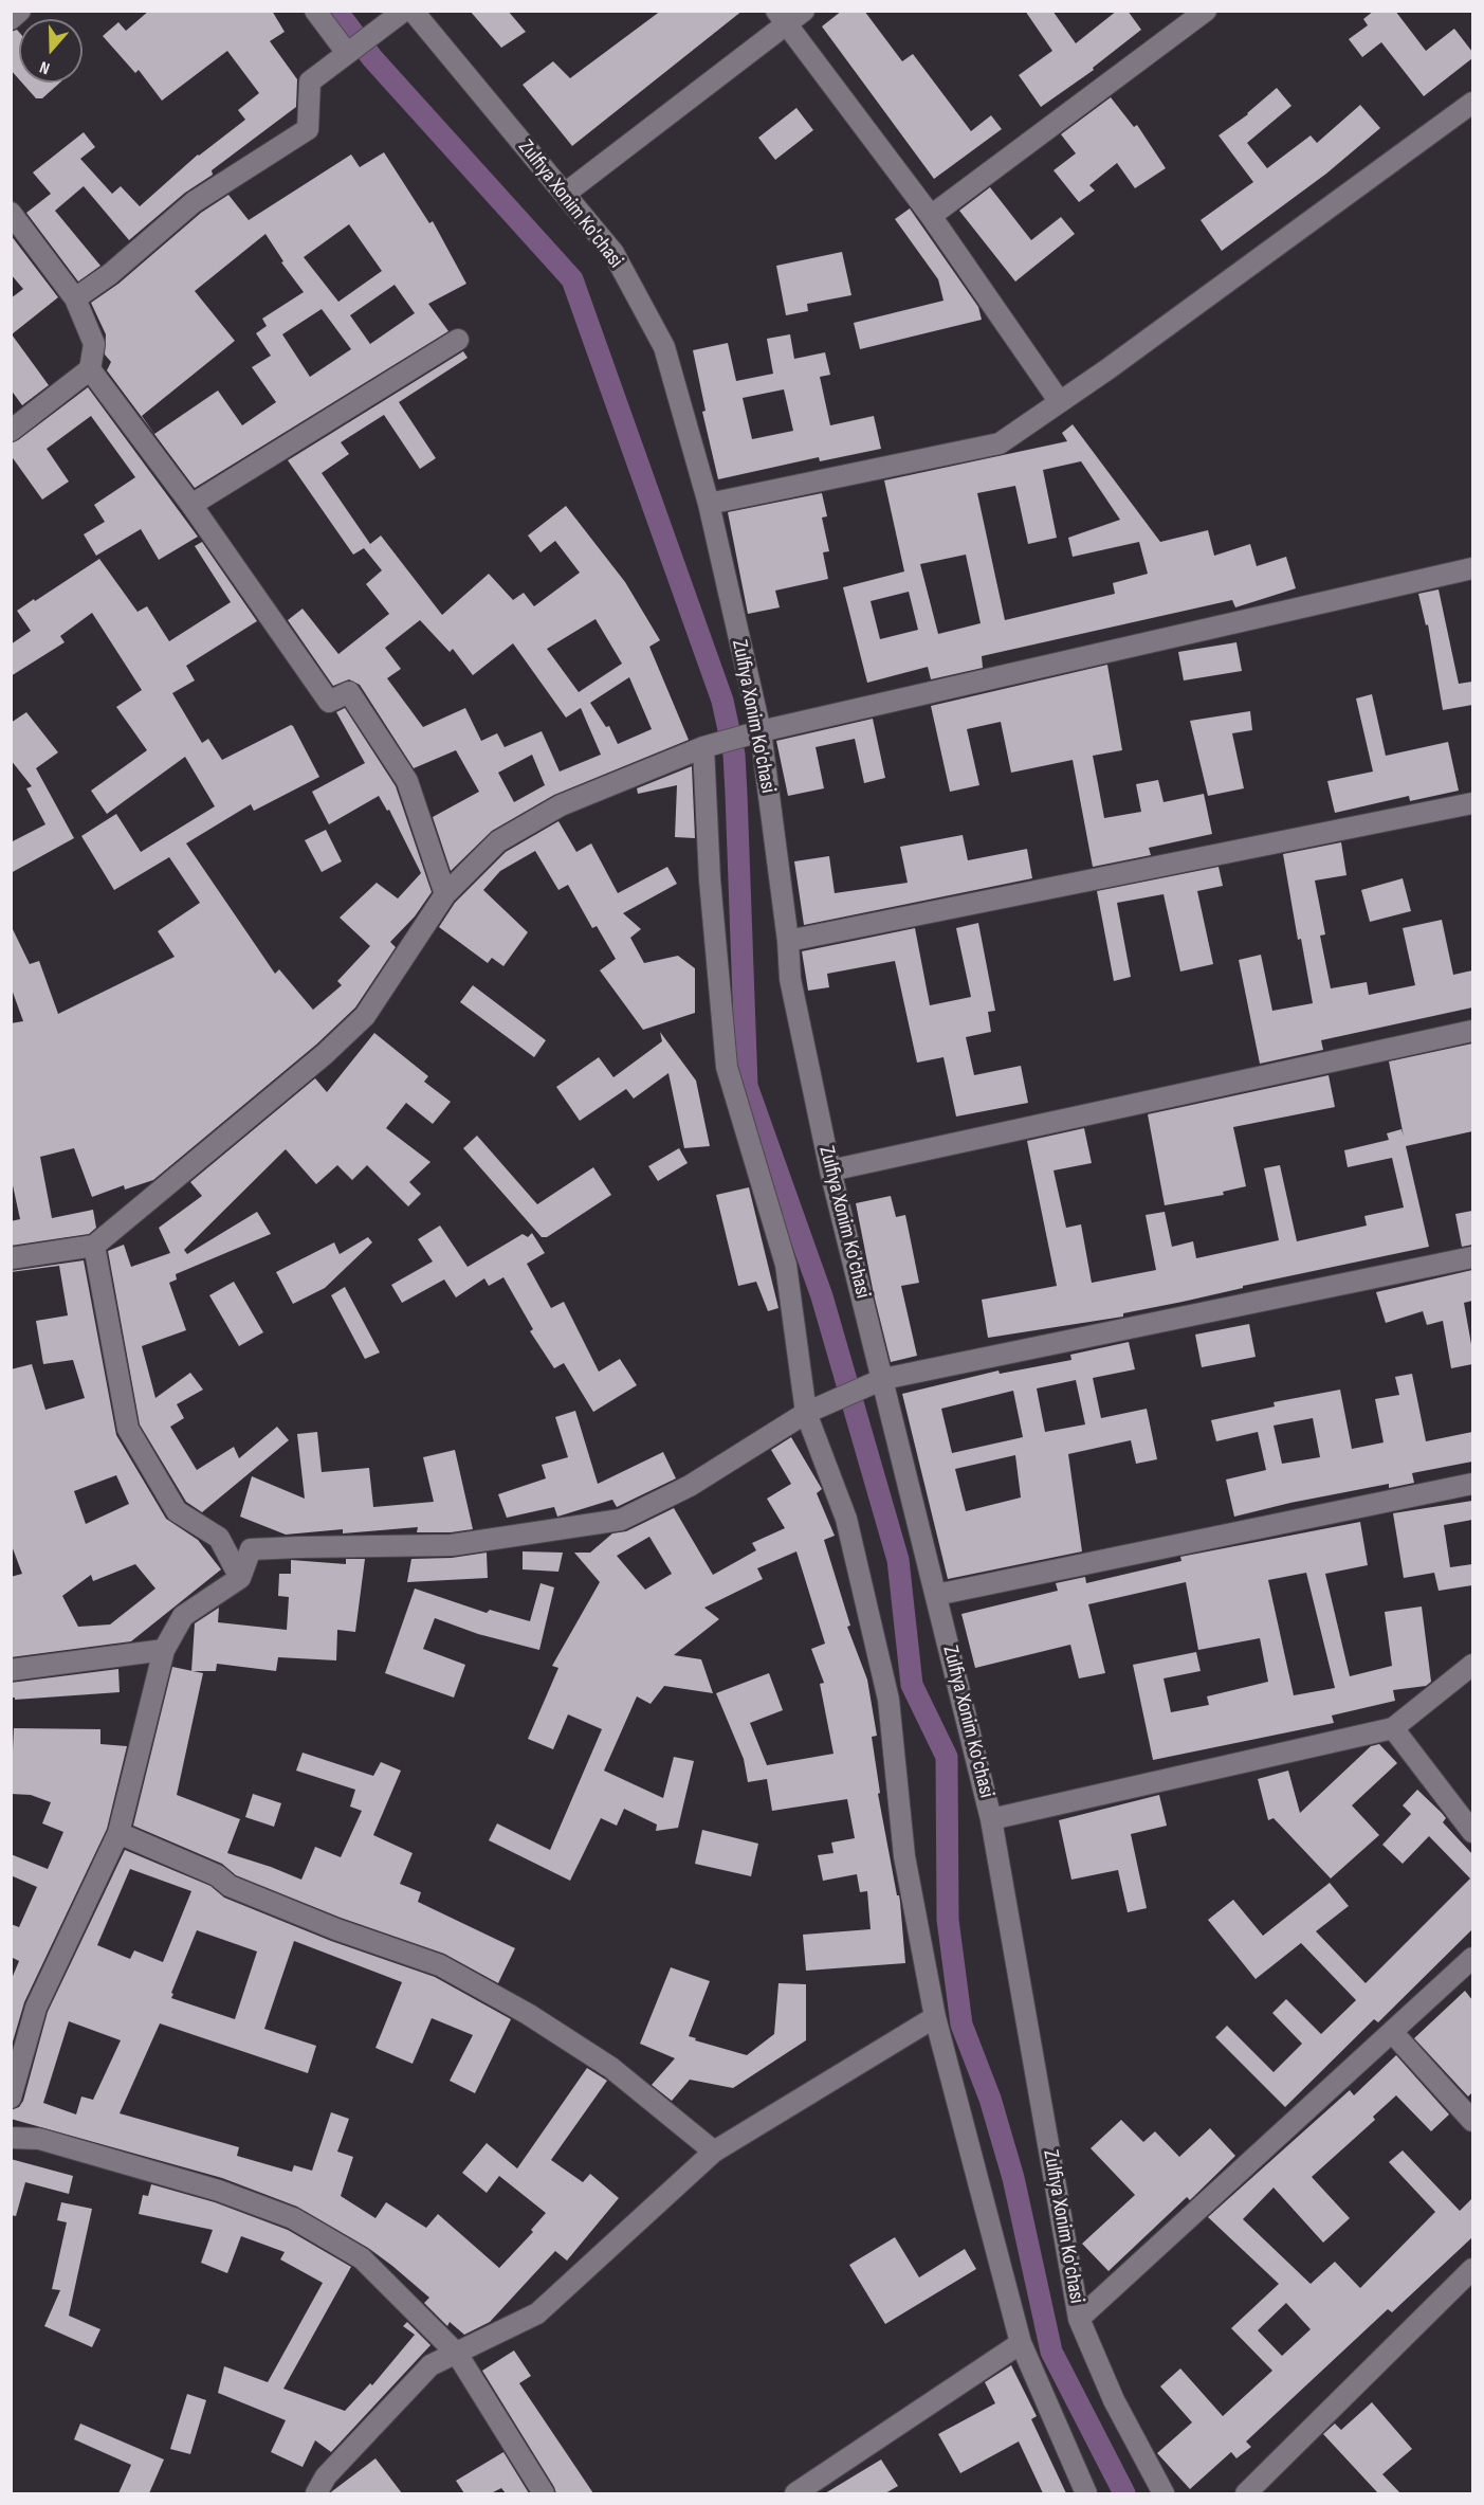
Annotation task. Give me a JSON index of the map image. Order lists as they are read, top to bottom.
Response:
{
  "streets": {
    "street": ["Zulfiya Xonim Ko'chasi"]
  },
  "north": "bottom"
}
